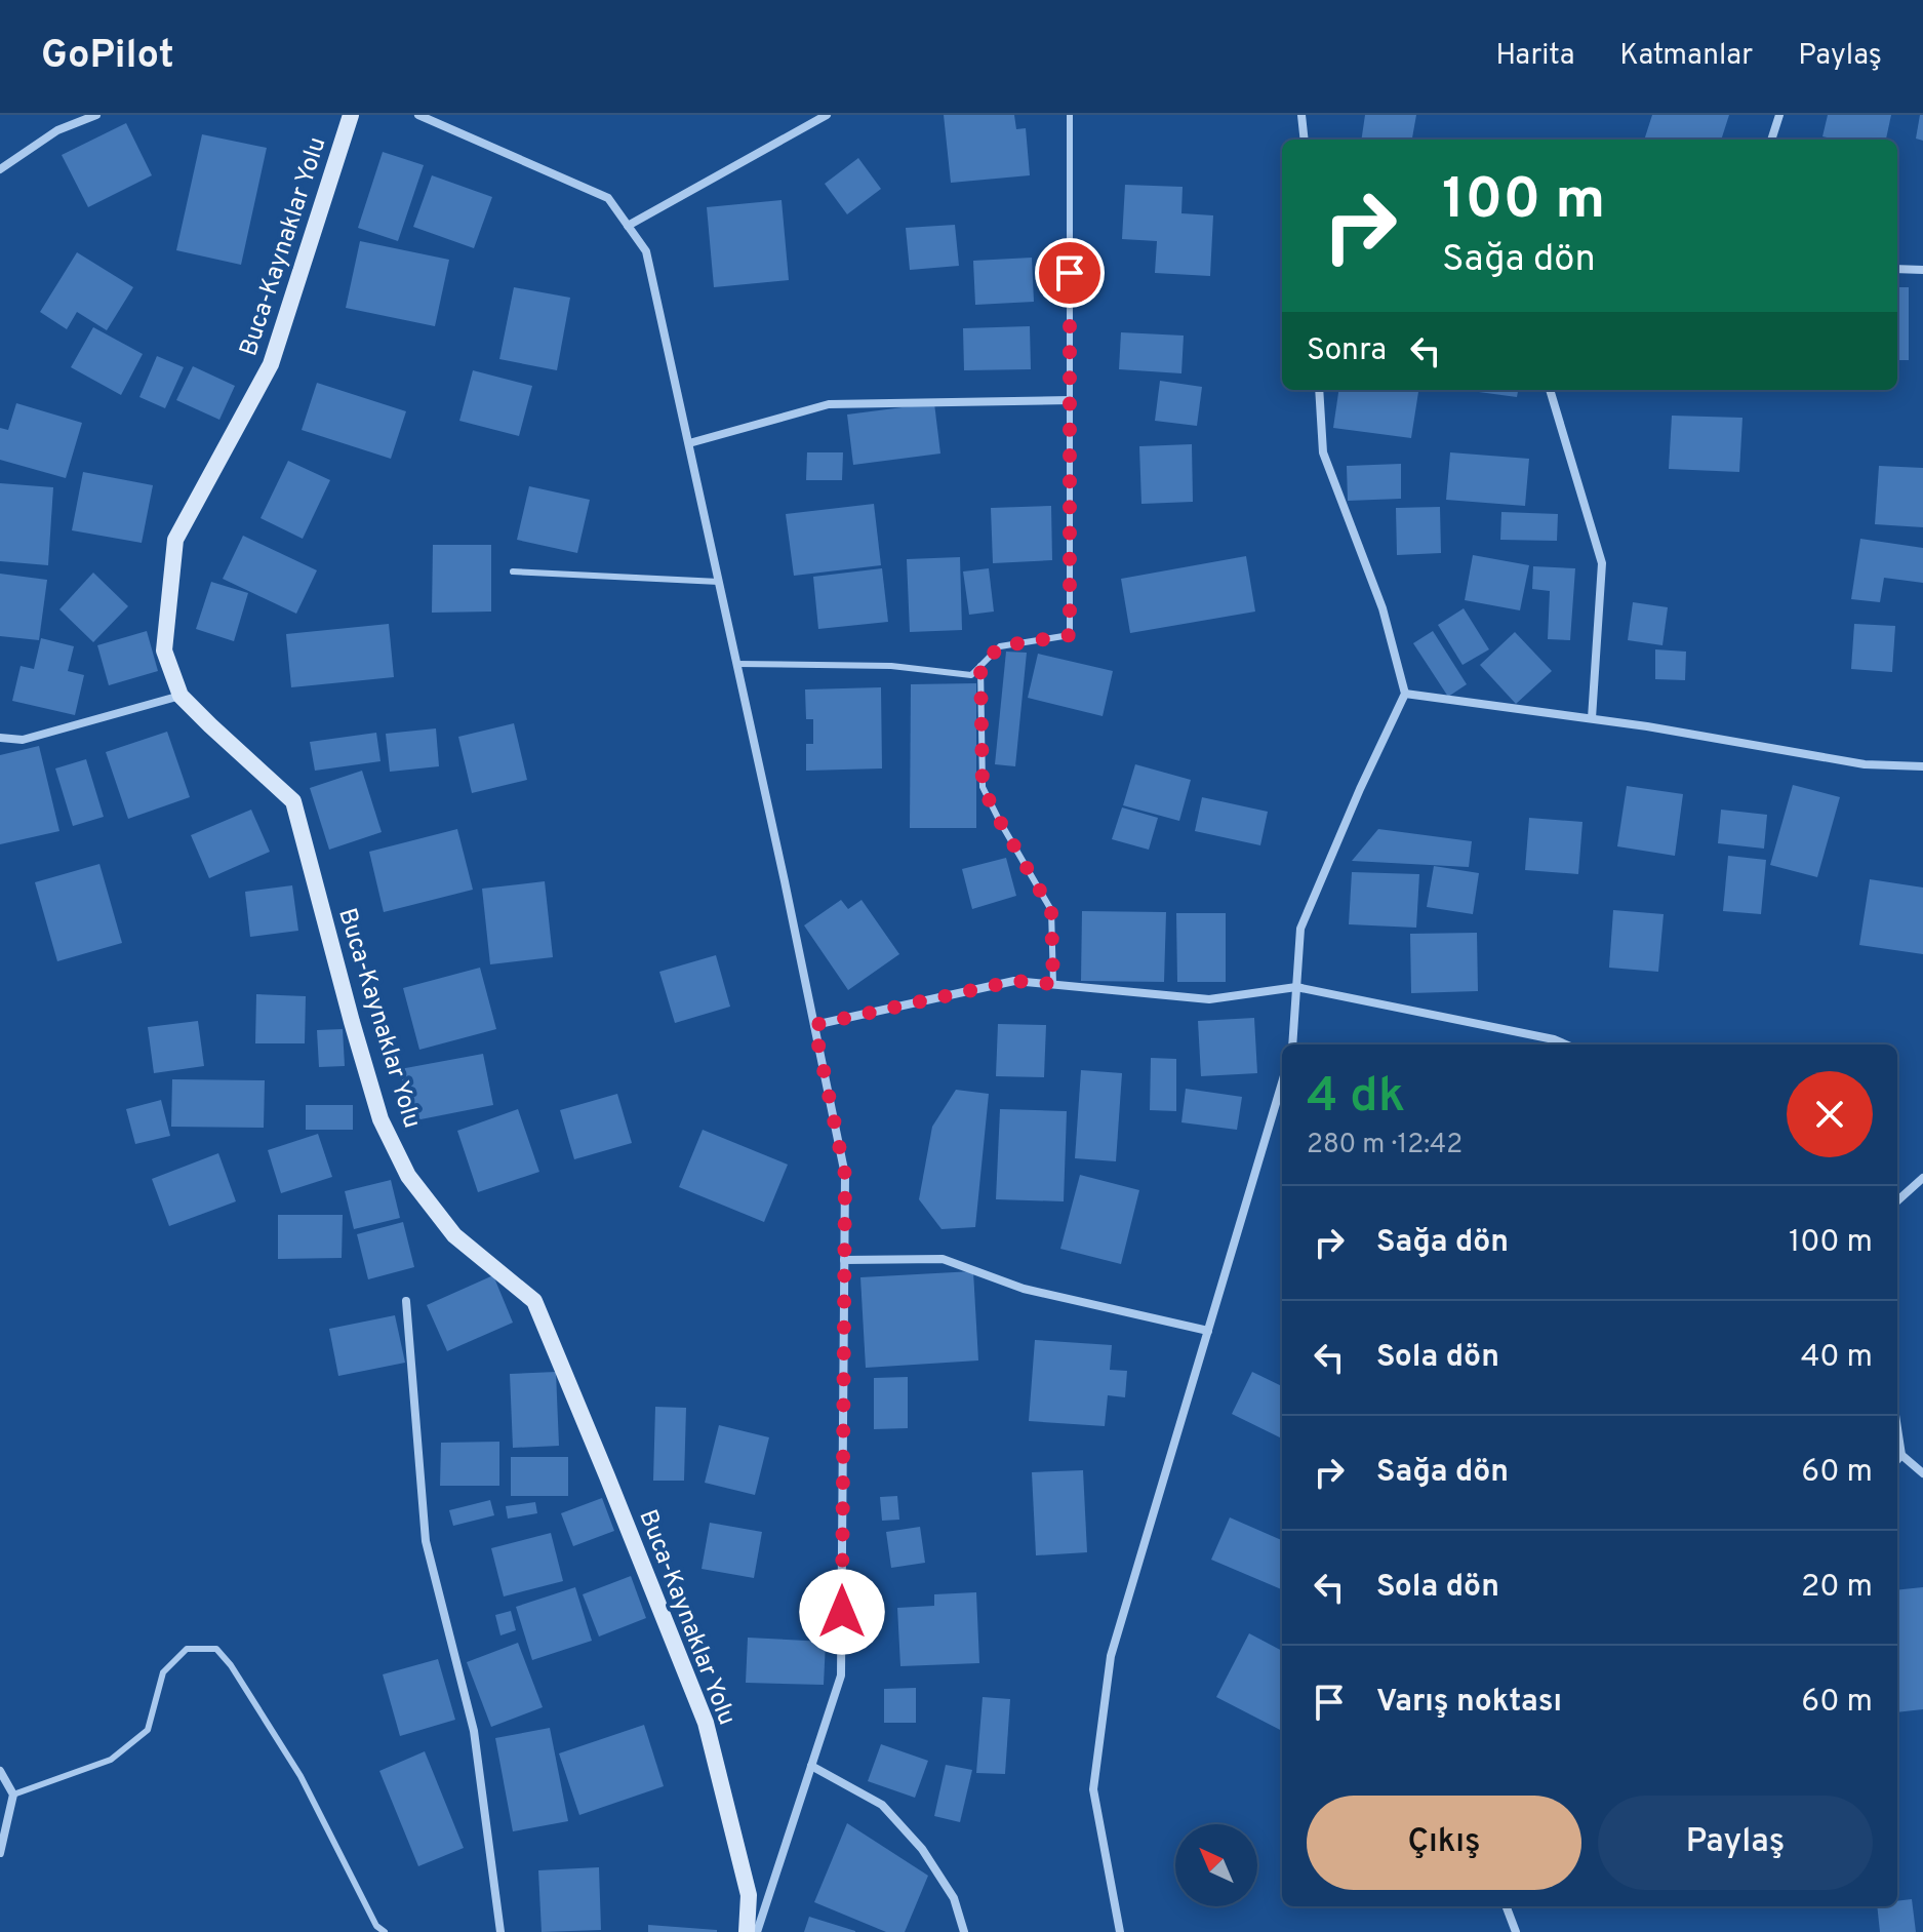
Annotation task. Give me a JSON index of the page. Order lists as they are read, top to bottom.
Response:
{
  "streets": {
    "street": ["Buca-Kaynaklar Yolu"]
  },
  "north": "top left",
  "page": {
    "header": "GoPilot",
    "nav": ["Harita", "Katmanlar", "Paylaş"],
    "turn": ["100 m", "Sağa dön"],
    "then": "Sonra",
    "heading": ["4 dk", "280 m · 12:42"],
    "list": [
      {
        "name": "Sağa dön",
        "value": "100 m"
      },
      {
        "name": "Sola dön",
        "value": "40 m"
      },
      {
        "name": "Sağa dön",
        "value": "60 m"
      },
      {
        "name": "Sola dön",
        "value": "20 m"
      },
      {
        "name": "Varış noktası",
        "value": "60 m"
      }
    ],
    "buttons": ["Çıkış", "Paylaş"]
  }
}
